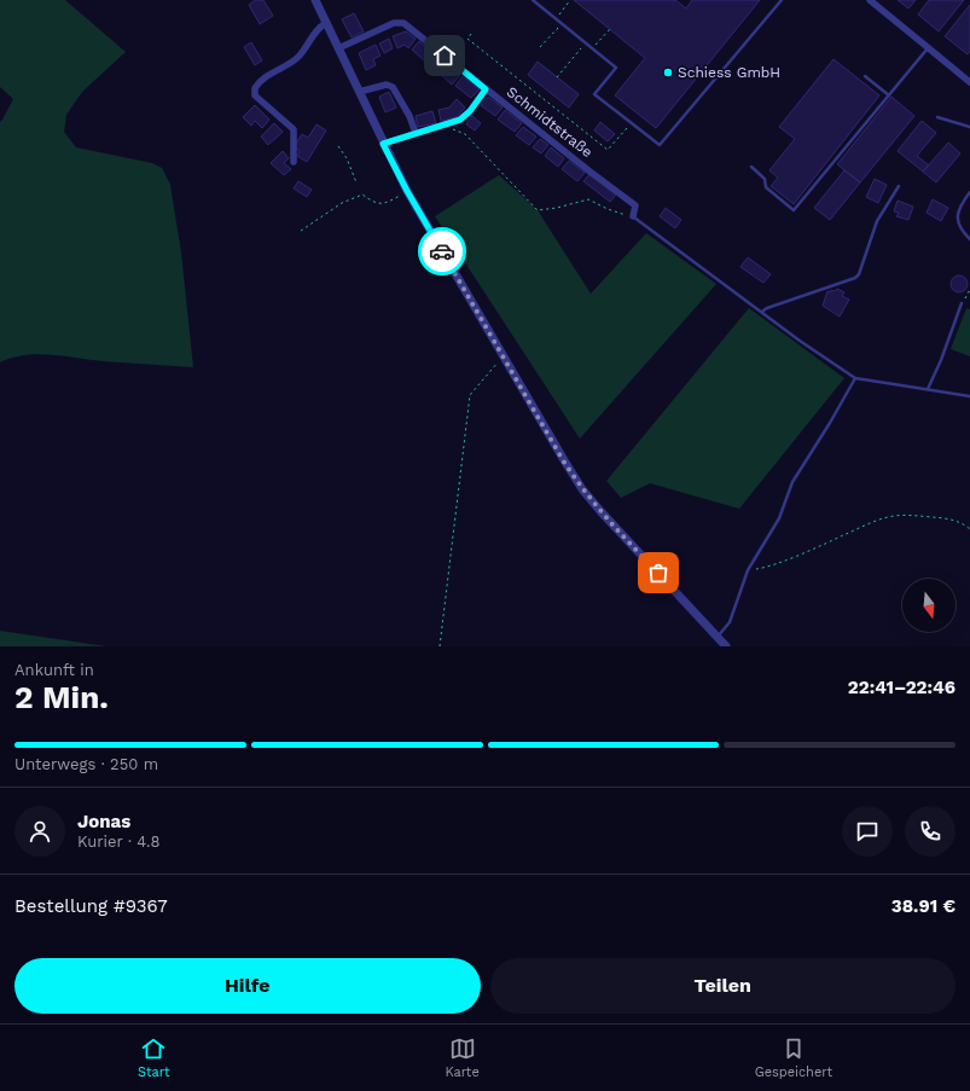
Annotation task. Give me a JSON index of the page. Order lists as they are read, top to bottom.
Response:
{
  "streets": {
    "street": ["Schmidtstraße"]
  },
  "places": ["Schiess GmbH"],
  "north": "bottom",
  "page": {
    "heading": ["2 Min.", "Ankunft in", "22:41–22:46"],
    "panel": [
      "Jonas",
      "Kurier · 4.8",
      "Bestellung #9367",
      "38.91 €"
    ],
    "bar": "Unterwegs · 250 m",
    "buttons": ["Hilfe", "Teilen"],
    "tabs": ["Start", "Karte", "Gespeichert"]
  }
}
